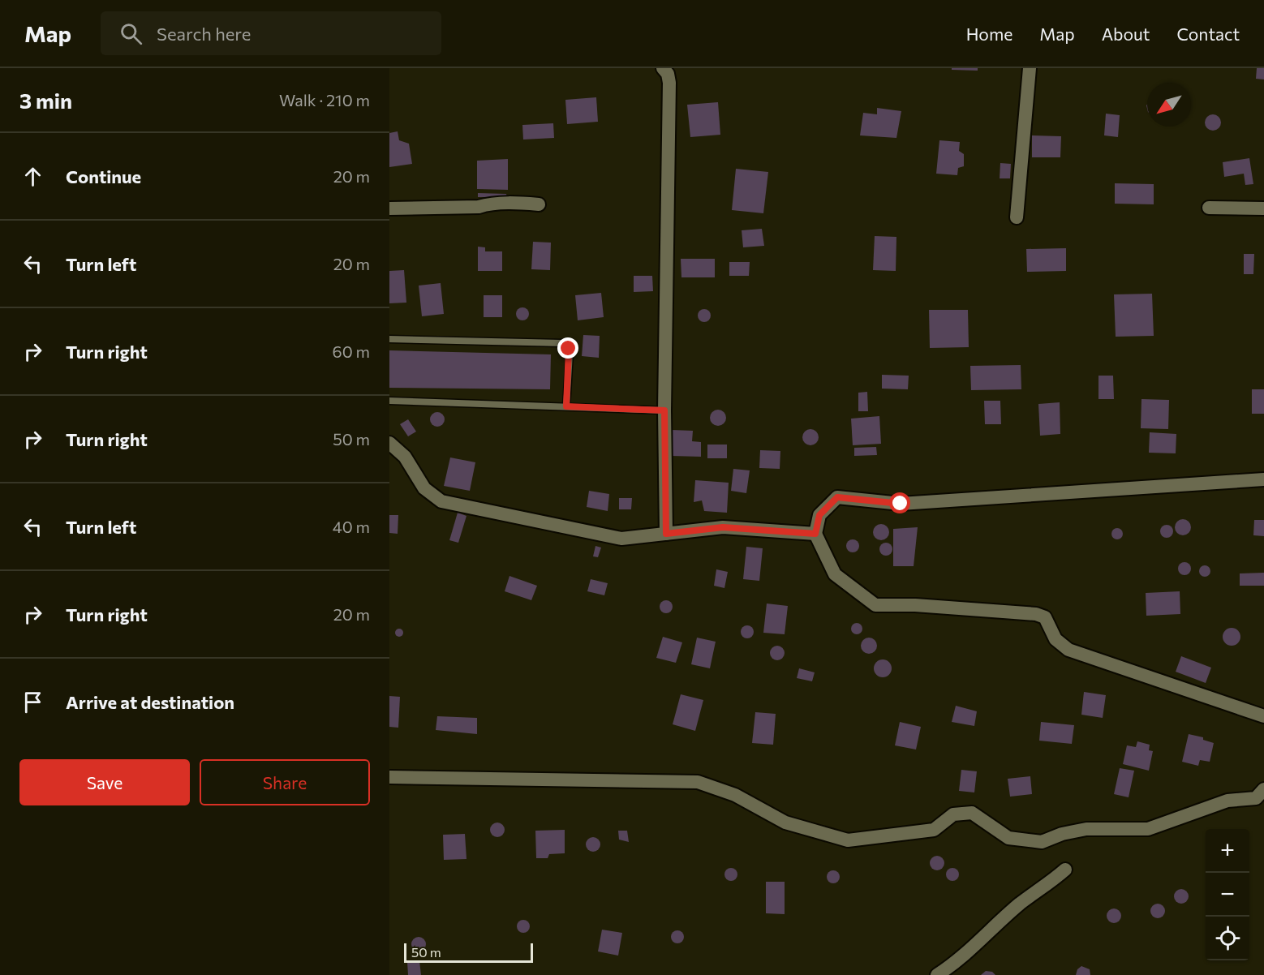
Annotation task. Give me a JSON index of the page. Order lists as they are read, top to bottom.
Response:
{
  "scale_bar": "50 m",
  "north": "bottom left",
  "page": {
    "header": "Map",
    "search": "Search here",
    "nav": [
      "Home",
      "Map",
      "About",
      "Contact"
    ],
    "heading": ["3 min", "Walk · 210 m"],
    "list": [
      ["Continue", "20 m"],
      ["Turn left", "20 m"],
      ["Turn right", "60 m"],
      ["Turn right", "50 m"],
      ["Turn left", "40 m"],
      ["Turn right", "20 m"],
      "Arrive at destination"
    ],
    "buttons": ["Save", "Share"],
    "map_buttons": ["+", "−"],
    "scale": "50 m"
  }
}
